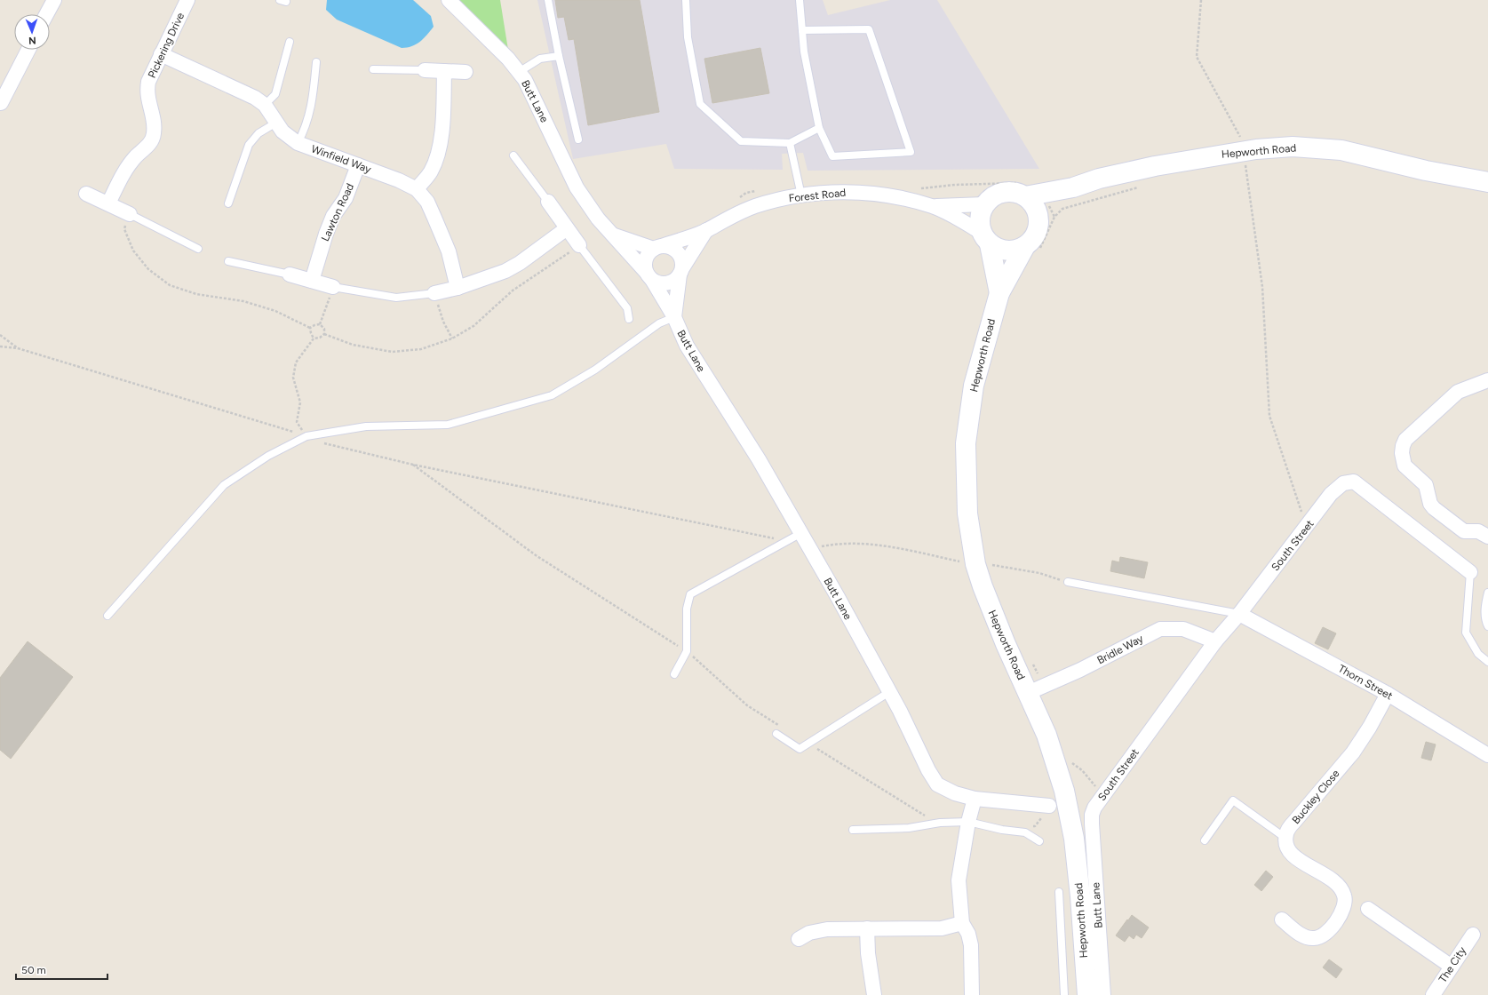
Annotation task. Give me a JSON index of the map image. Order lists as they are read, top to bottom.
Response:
{
  "streets": {
    "street": [
      "Pickering Drive",
      "Butt Lane",
      "Hepworth Road",
      "Winfield Way",
      "Forest Road",
      "Lawton Road",
      "South Street",
      "Bridle Way",
      "Thorn Street",
      "Buckley Close",
      "The City"
    ]
  },
  "crossings": [
    ["Pickering Drive", "Winfield Way"],
    ["Butt Lane", "Forest Road"],
    ["Butt Lane", "South Street"],
    ["Hepworth Road", "Forest Road"],
    ["Hepworth Road", "Bridle Way"],
    ["Winfield Way", "Lawton Road"],
    ["South Street", "Bridle Way"],
    ["South Street", "Thorn Street"],
    ["Thorn Street", "Buckley Close"]
  ],
  "scale_bar": "50 m",
  "north": "bottom"
}
